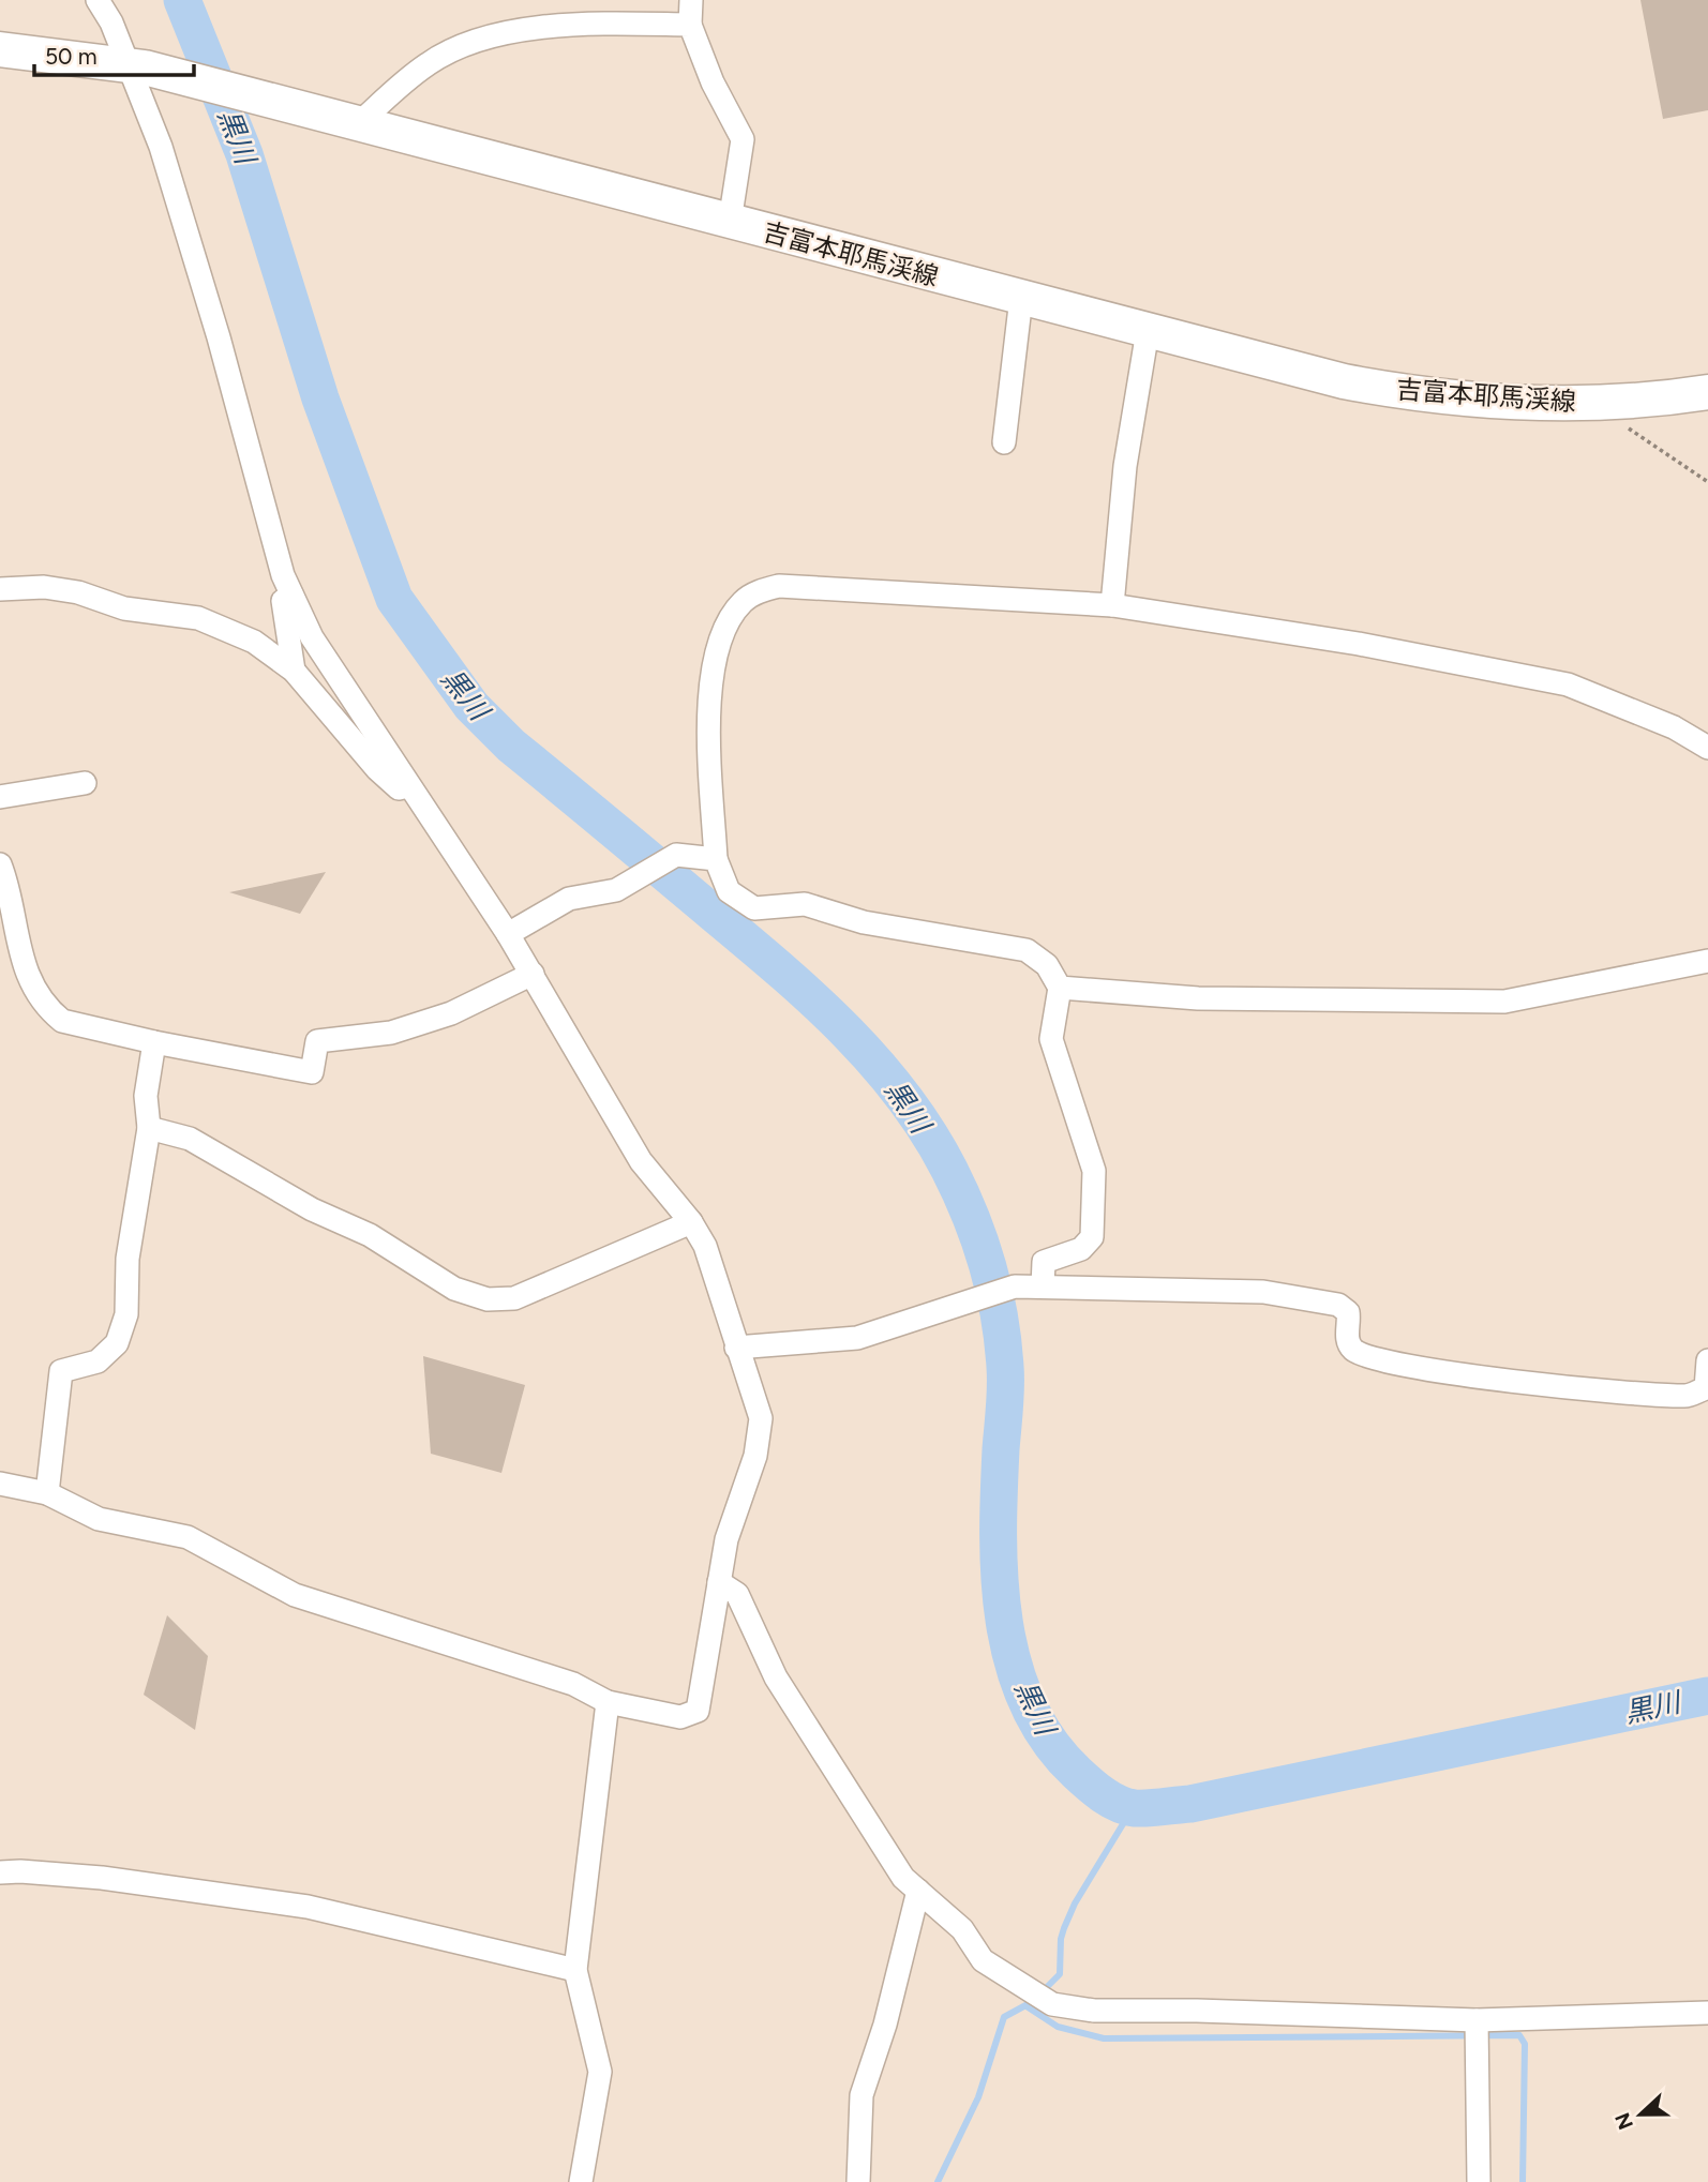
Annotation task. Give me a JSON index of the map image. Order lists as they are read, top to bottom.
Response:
{
  "streets": {
    "main road": ["吉富本耶馬渓線"]
  },
  "water": ["黒川"],
  "scale_bar": "50 m",
  "north": "left"
}
